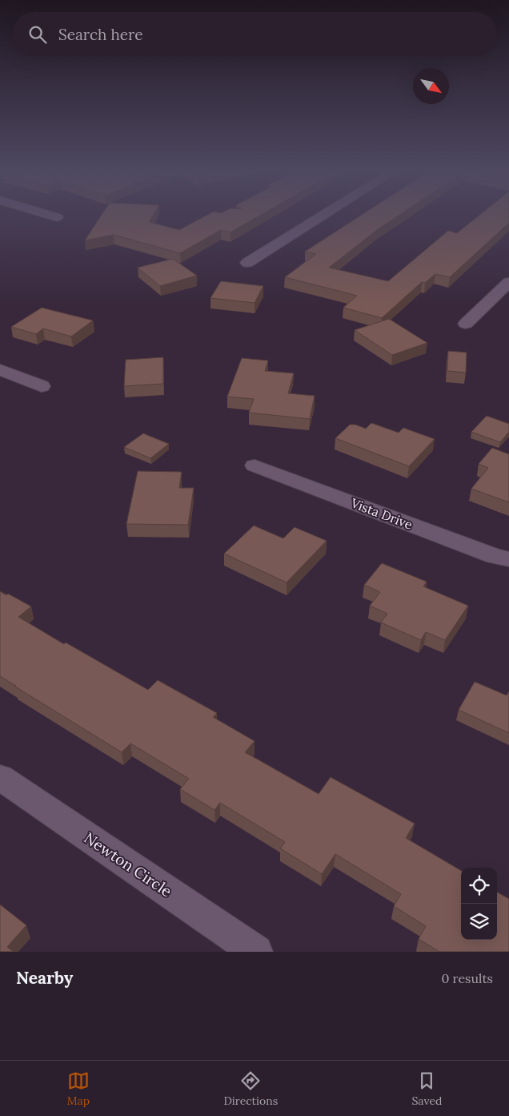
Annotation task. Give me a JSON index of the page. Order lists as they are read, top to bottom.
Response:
{
  "streets": {
    "street": ["Vista Drive", "Newton Circle"]
  },
  "north": "bottom right",
  "page": {
    "search": "Search here",
    "heading": ["Nearby", "0 results"],
    "nav": ["Map", "Directions", "Saved"]
  }
}
